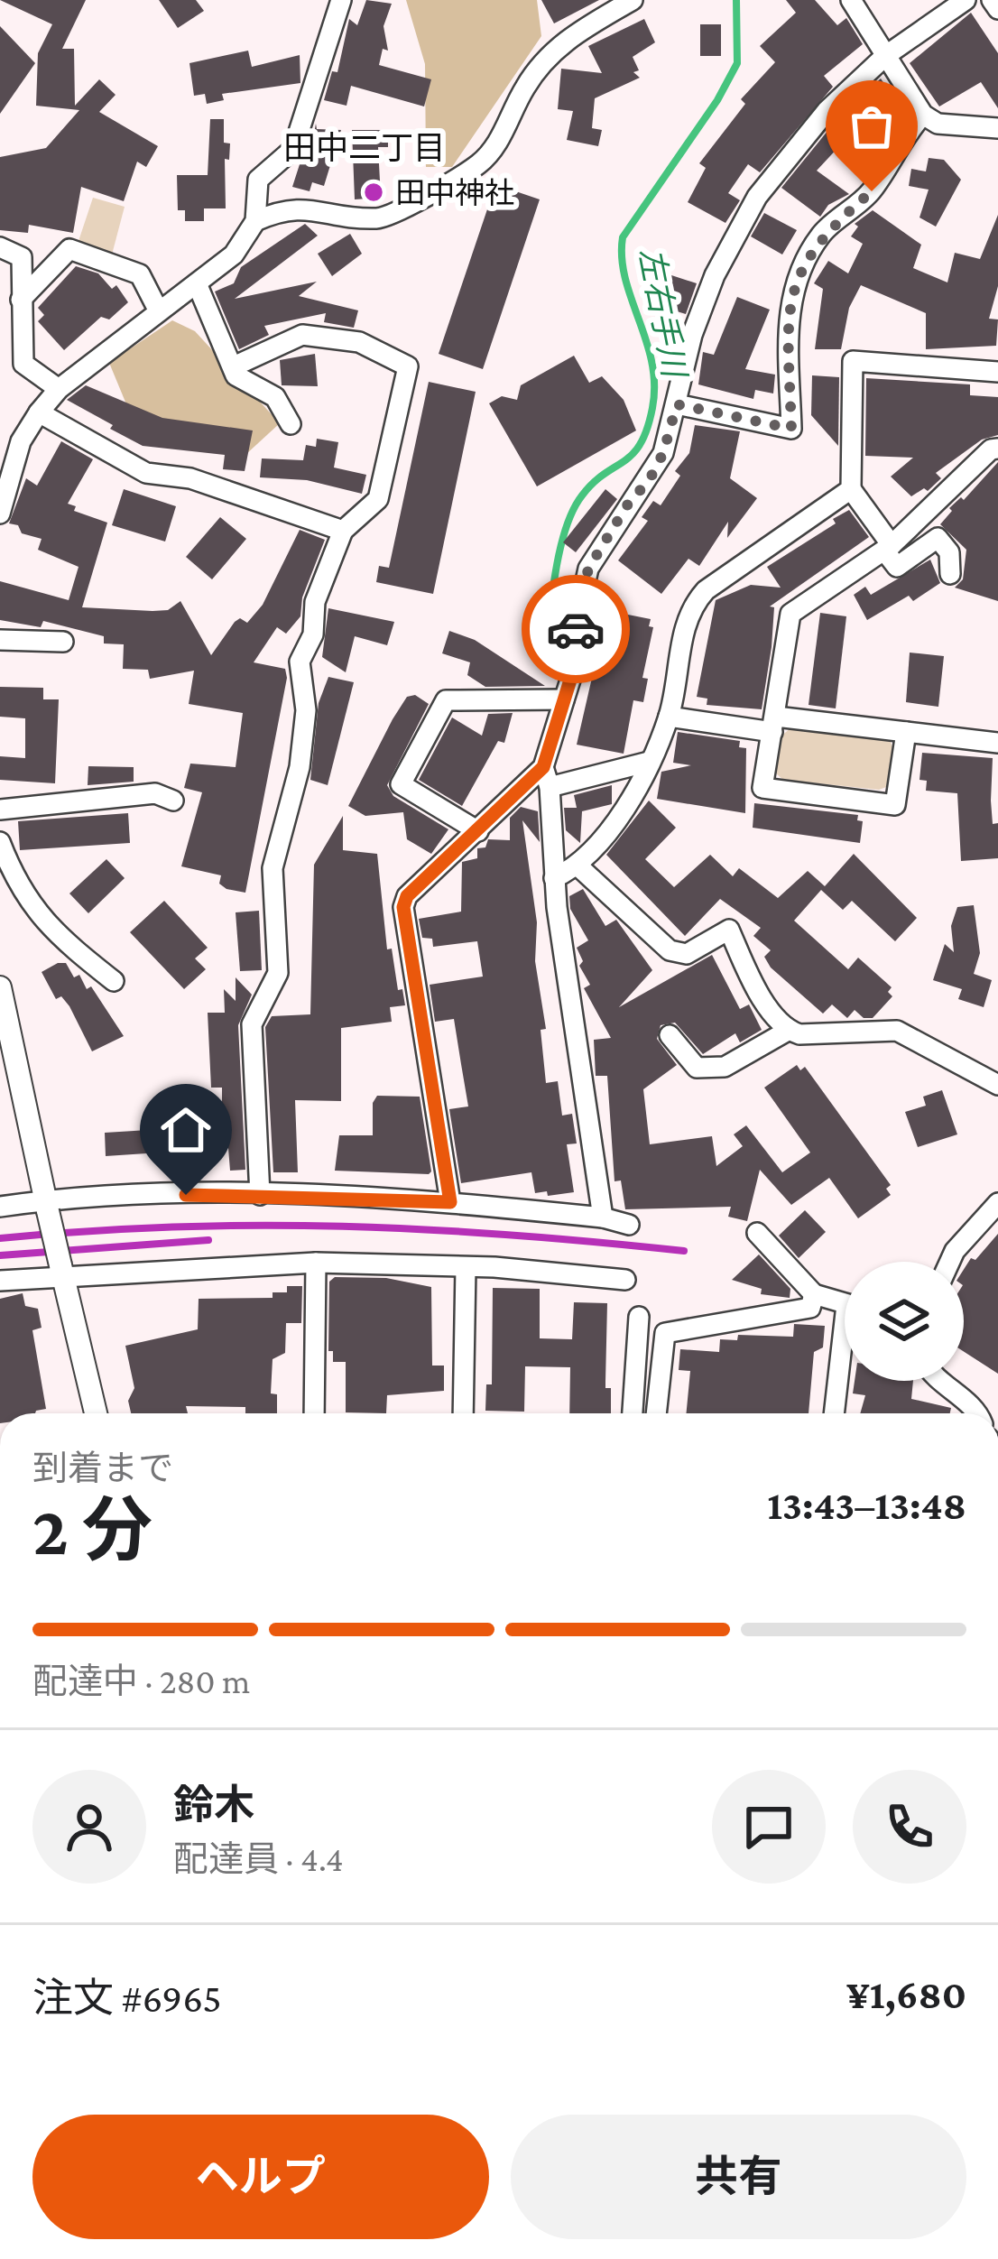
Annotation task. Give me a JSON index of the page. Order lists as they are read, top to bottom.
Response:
{
  "districts": ["田中二丁目"],
  "water": ["左右手川"],
  "places": ["田中神社"],
  "page": {
    "heading": ["2 分", "到着まで", "13:43–13:48"],
    "panel": [
      "鈴木",
      "配達員 · 4.4",
      "注文 #6965",
      "¥1,680"
    ],
    "bar": "配達中 · 280 m",
    "buttons": ["ヘルプ", "共有"]
  }
}
